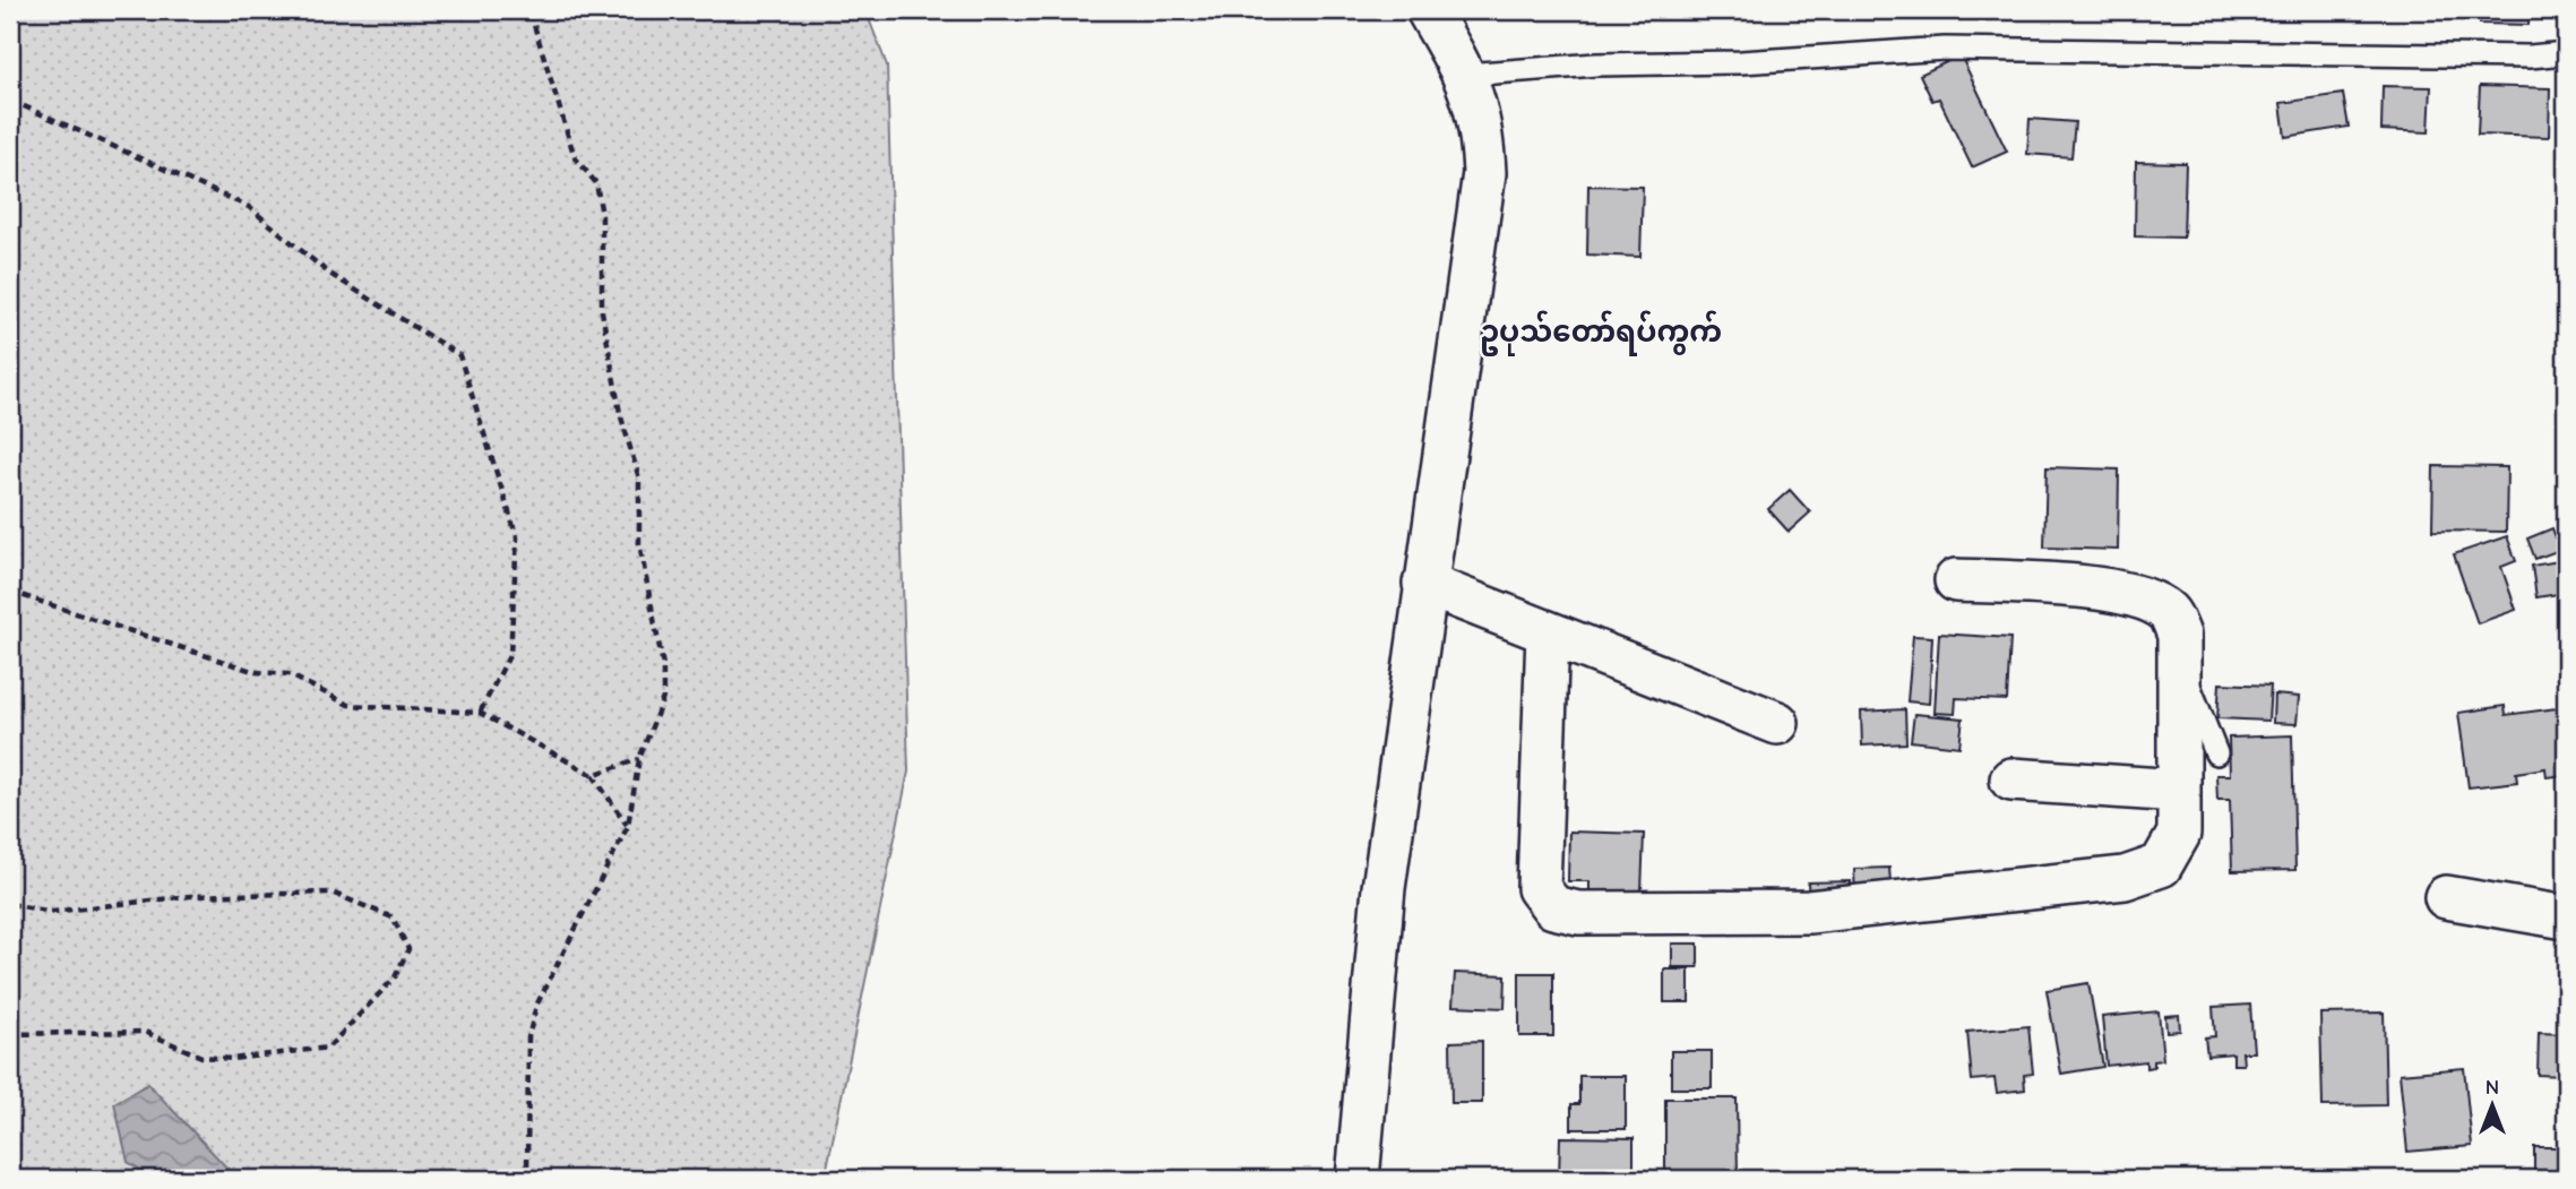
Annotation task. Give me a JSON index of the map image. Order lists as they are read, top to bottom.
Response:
{
  "districts": ["ဥပုသ်တော်ရပ်ကွက်"],
  "north": "top"
}
